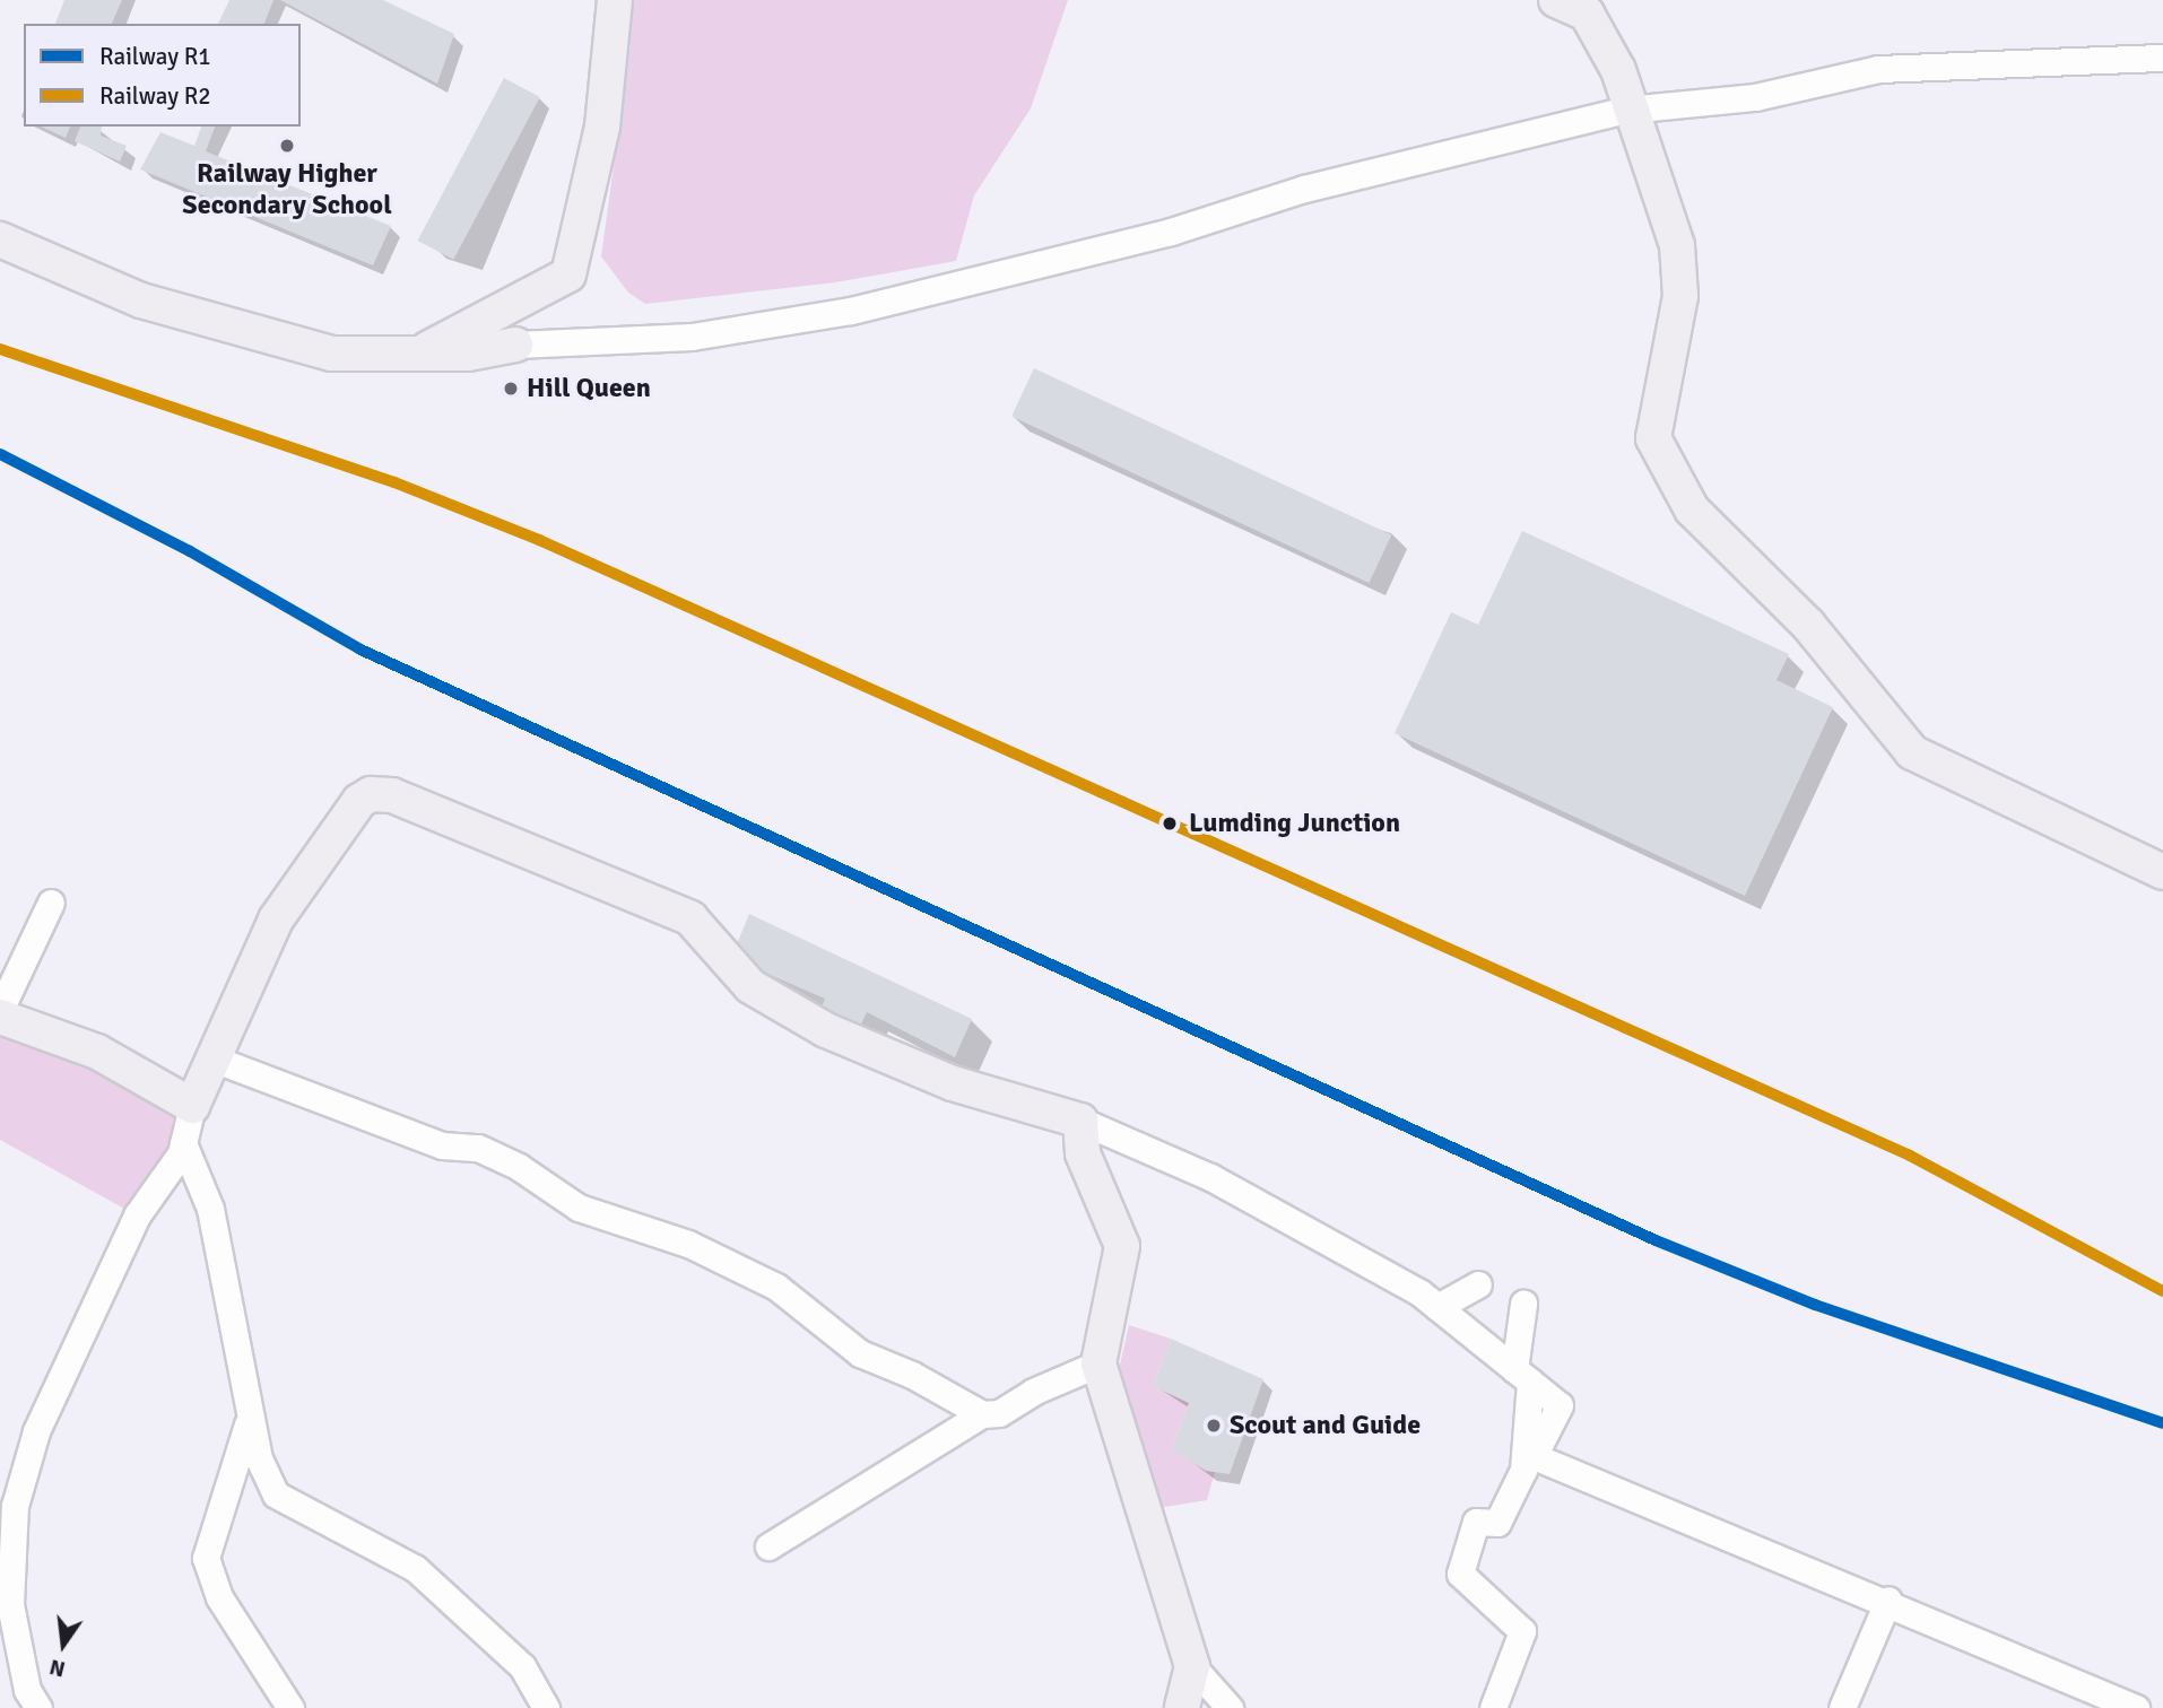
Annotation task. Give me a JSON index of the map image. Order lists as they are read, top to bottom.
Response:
{
  "places": [
    "Railway Higher Secondary School",
    "Hill Queen",
    "Lumding Junction",
    "Scout and Guide"
  ],
  "lines": ["rail line R2", "rail line R1"],
  "legend": ["Railway R1", "Railway R2"],
  "north": "bottom"
}
